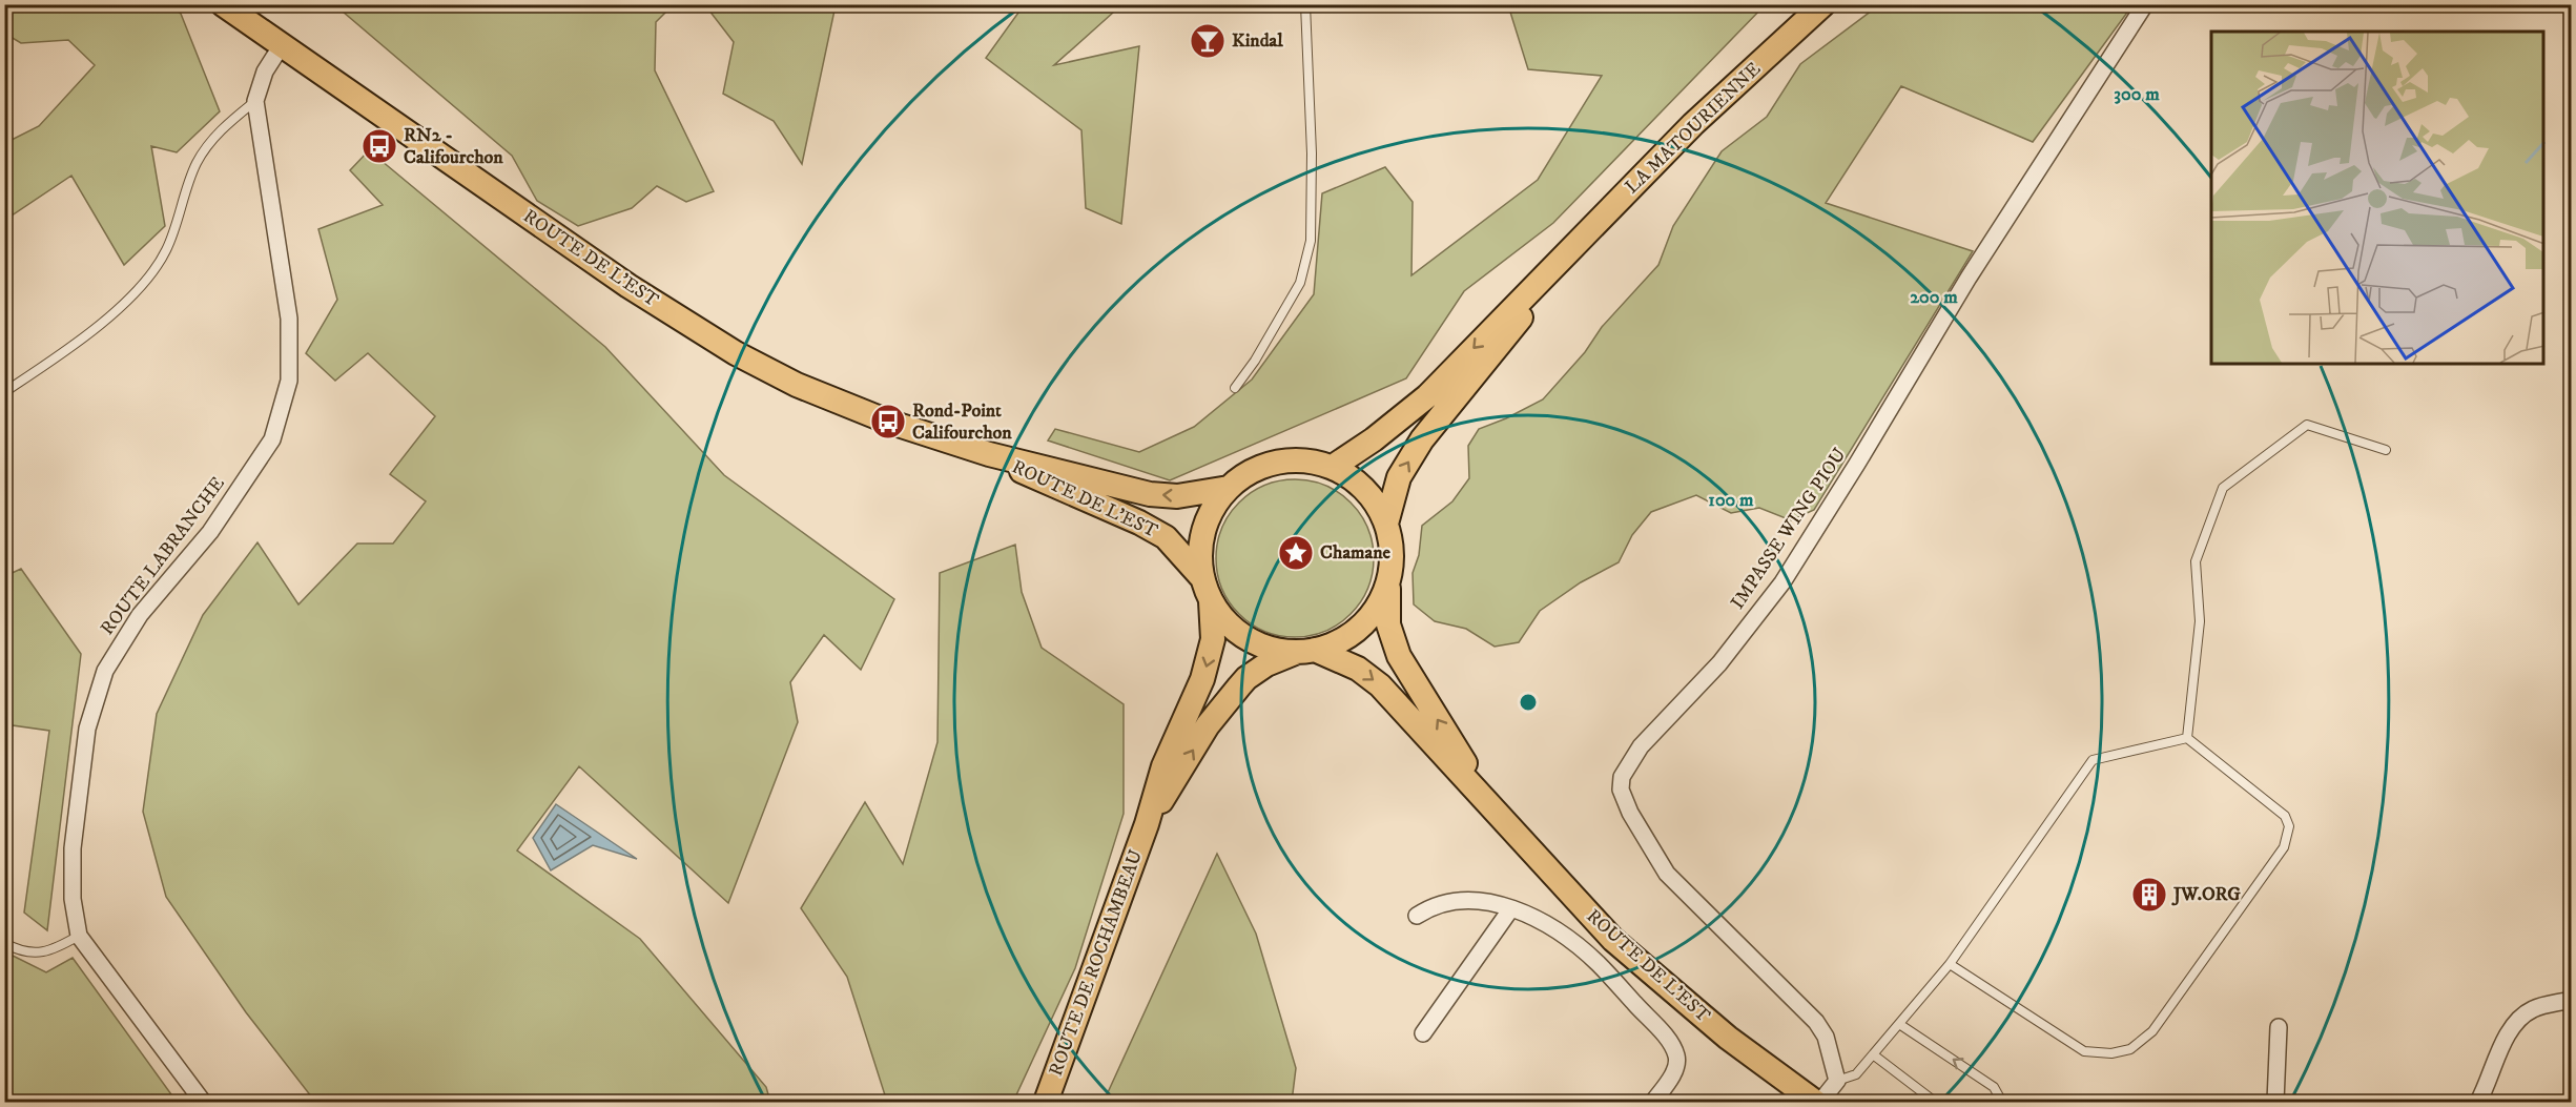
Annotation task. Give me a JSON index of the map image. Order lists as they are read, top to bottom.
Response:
{
  "streets": {
    "main road": ["LA MATOURIENNE", "ROUTE DE L'EST", "ROUTE DE ROCHAMBEAU"],
    "street": ["IMPASSE WING PIOU", "ROUTE LABRANCHE"]
  },
  "crossings": [
    ["LA MATOURIENNE", "ROUTE DE L'EST"],
    ["LA MATOURIENNE", "ROUTE DE ROCHAMBEAU"],
    ["ROUTE DE L'EST", "ROUTE LABRANCHE"],
    ["ROUTE DE L'EST", "ROUTE DE ROCHAMBEAU"]
  ],
  "places": {
    "bar": ["Kindal"],
    "bus stop": ["RN2 - Califourchon", "Rond-Point Califourchon"],
    "place": ["Chamane"],
    "building": ["JW.ORG"]
  },
  "rings": ["300 m", "200 m", "100 m"]
}
